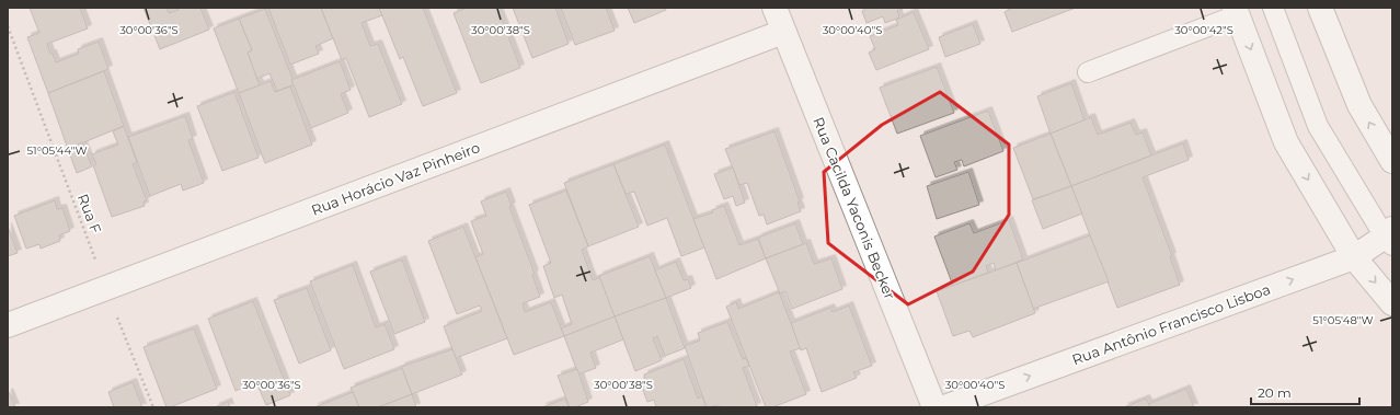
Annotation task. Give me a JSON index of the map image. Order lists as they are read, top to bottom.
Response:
{
  "streets": {
    "street": ["Rua Horácio Vaz Pinheiro", "Rua Cacilda Yaconis Becker", "Rua Antônio Francisco Lisboa"],
    "path": ["Rua F"]
  },
  "crossings": [
    ["Rua Horácio Vaz Pinheiro", "Rua Cacilda Yaconis Becker"],
    ["Rua Horácio Vaz Pinheiro", "Rua F"]
  ],
  "one_way": ["Rua Antônio Francisco Lisboa"],
  "scale_bar": "20 m",
  "coordinates": [
    "30°00'36\"S",
    "30°00'38\"S",
    "30°00'40\"S",
    "30°00'42\"S",
    "51°05'44\"W",
    "51°05'48\"W"
  ]
}
